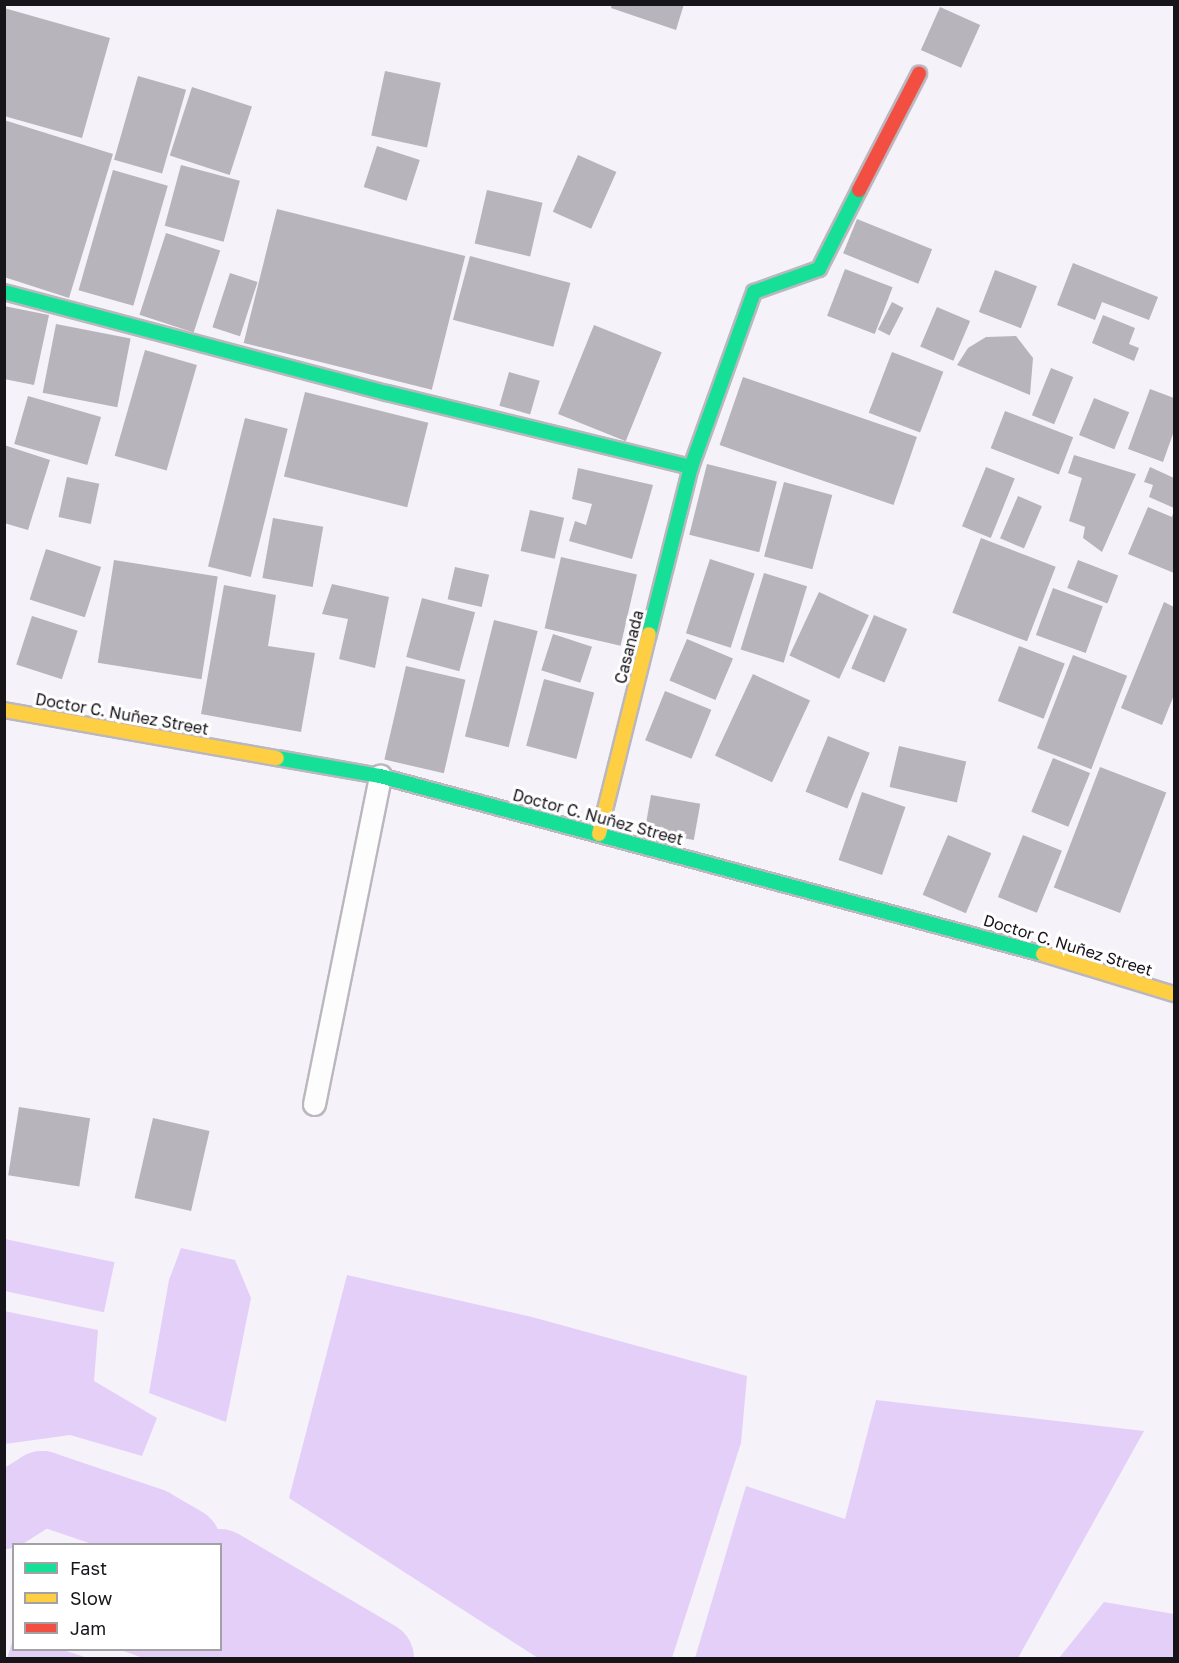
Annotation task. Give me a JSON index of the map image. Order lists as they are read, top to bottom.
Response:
{
  "streets": {
    "street": ["Casanada", "Doctor C. Nuñez Street"]
  },
  "crossings": [
    ["Casanada", "Doctor C. Nuñez Street"]
  ],
  "legend": ["Fast", "Slow", "Jam"]
}
